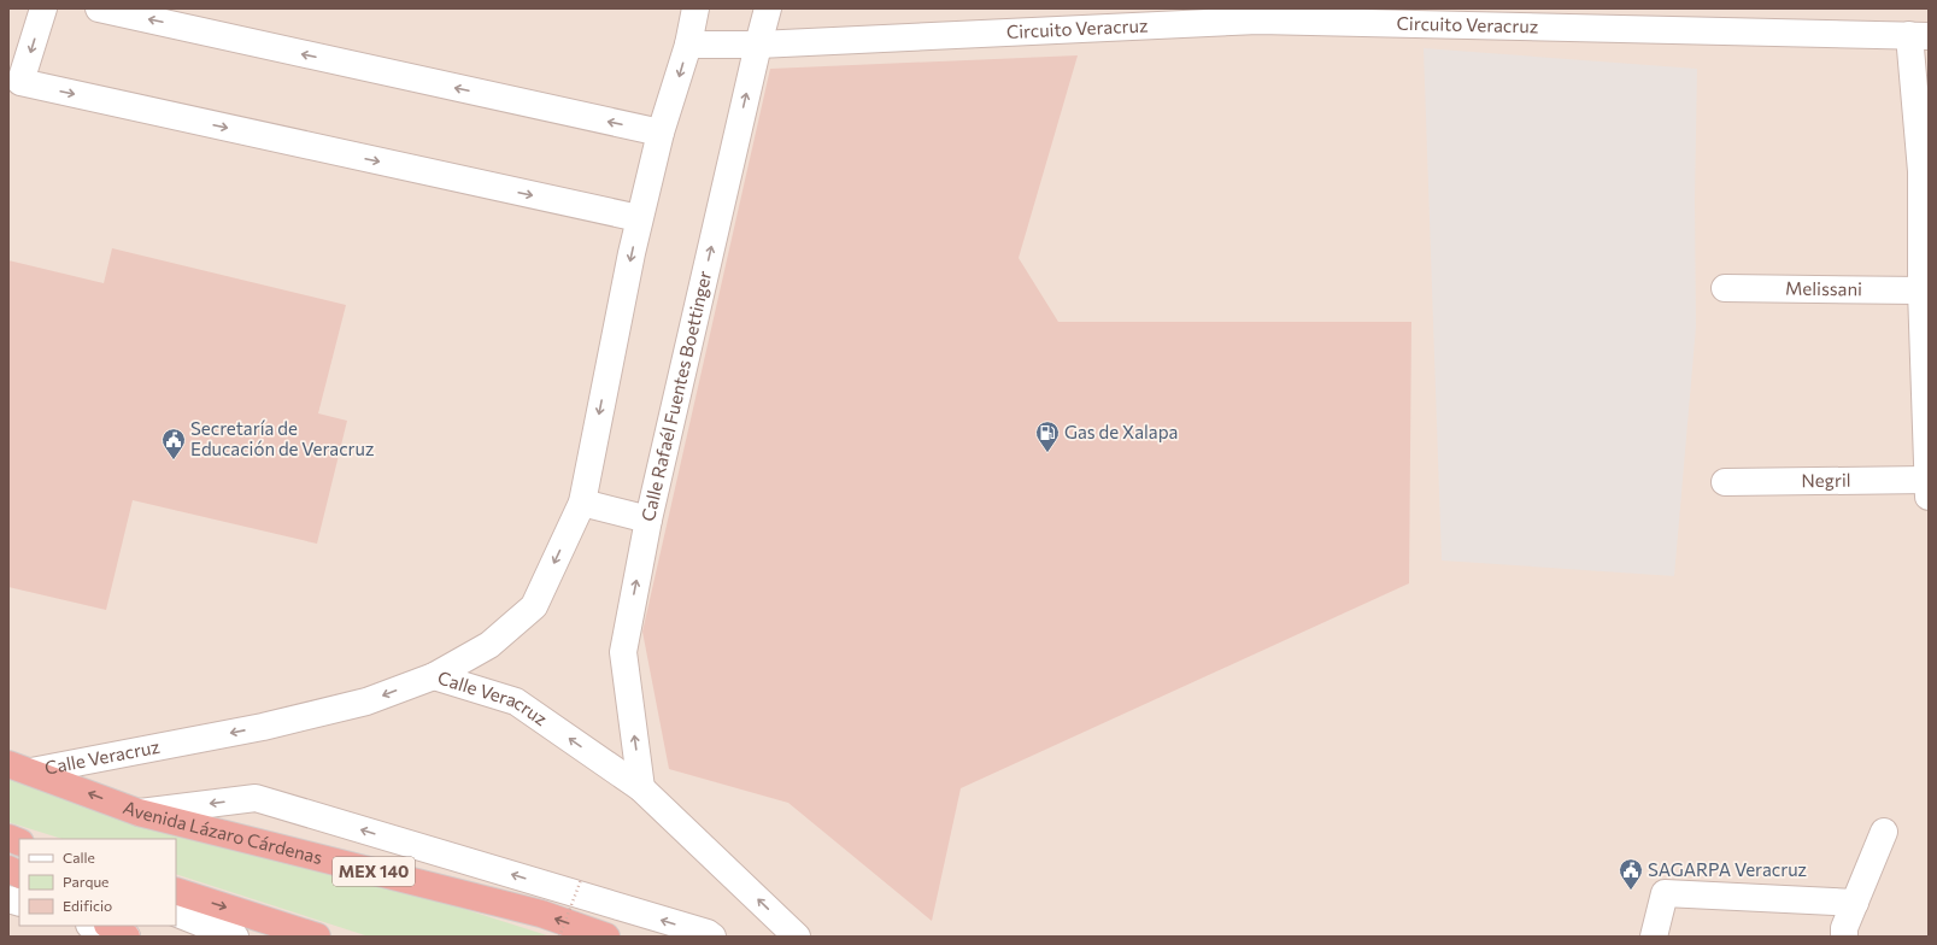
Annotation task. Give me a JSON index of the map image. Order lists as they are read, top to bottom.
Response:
{
  "streets": {
    "highway": ["Avenida Lázaro Cárdenas", "MEX 140"],
    "street": [
      "Circuito Veracruz",
      "Melissani",
      "Calle Rafaél Fuentes Boettinger",
      "Negril",
      "Calle Veracruz"
    ]
  },
  "crossings": [
    ["Circuito Veracruz", "Calle Rafaél Fuentes Boettinger"],
    ["Calle Rafaél Fuentes Boettinger", "Calle Veracruz"],
    ["Calle Veracruz", "Avenida Lázaro Cárdenas"]
  ],
  "one_way": ["Avenida Lázaro Cárdenas"],
  "places": {
    "fuel station": ["Gas de Xalapa"],
    "public building": ["Secretaría de Educación de Veracruz", "SAGARPA Veracruz"]
  },
  "legend": ["Calle", "Parque", "Edificio"]
}
